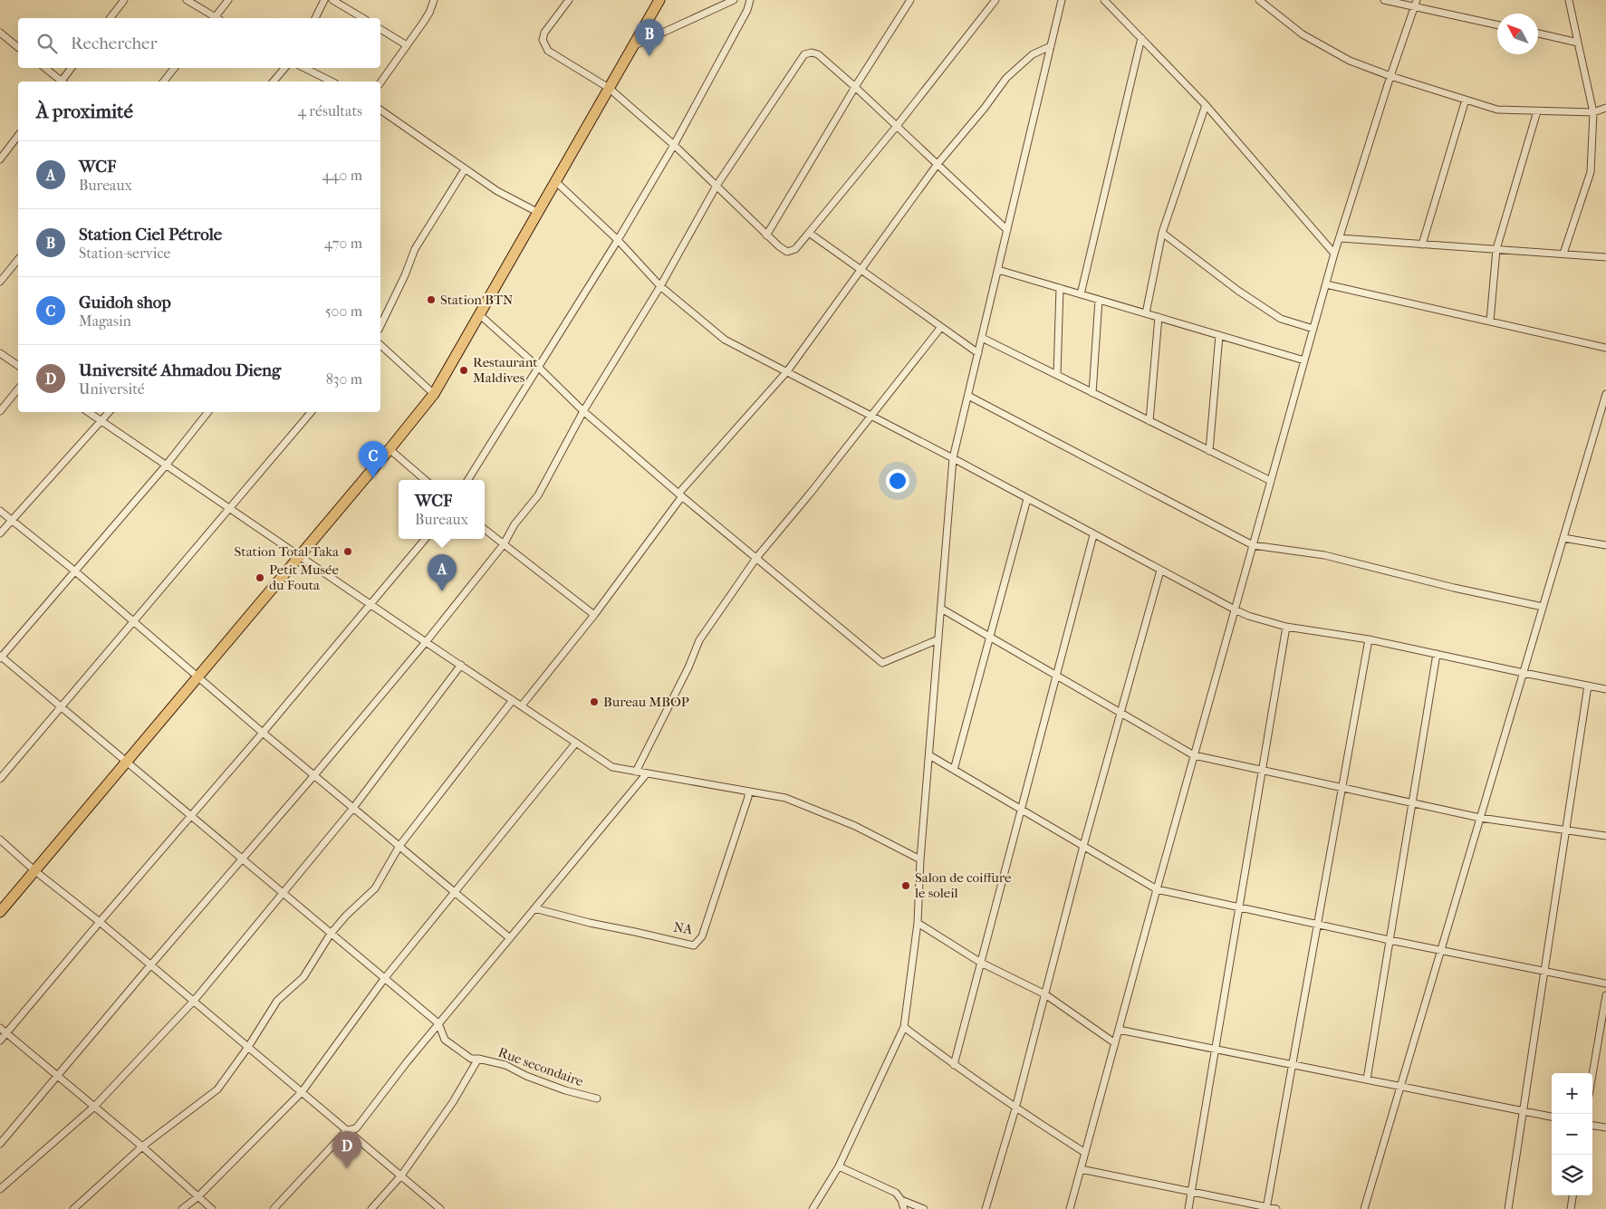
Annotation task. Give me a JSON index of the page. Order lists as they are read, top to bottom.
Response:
{
  "streets": {
    "street": ["NA", "Rue secondaire"]
  },
  "places": [
    "Station BTN",
    "Restaurant Maldives",
    "Station Total Taka",
    "Petit Musée du Fouta",
    "Bureau MBOP",
    "Salon de coiffure le soleil"
  ],
  "north": "top left",
  "page": {
    "search": "Rechercher",
    "pins": [
      "B",
      "C",
      "A",
      "D"
    ],
    "heading": ["À proximité", "4 résultats"],
    "list": [
      {
        "mark": "A",
        "name": "WCF",
        "note": "Bureaux",
        "value": "440 m"
      },
      {
        "mark": "B",
        "name": "Station Ciel Pétrole",
        "note": "Station-service",
        "value": "470 m"
      },
      {
        "mark": "C",
        "name": "Guidoh shop",
        "note": "Magasin",
        "value": "500 m"
      },
      {
        "mark": "D",
        "name": "Université Ahmadou Dieng",
        "note": "Université",
        "value": "830 m"
      }
    ],
    "popup": ["WCF", "Bureaux"],
    "map_buttons": ["+", "−"]
  }
}
